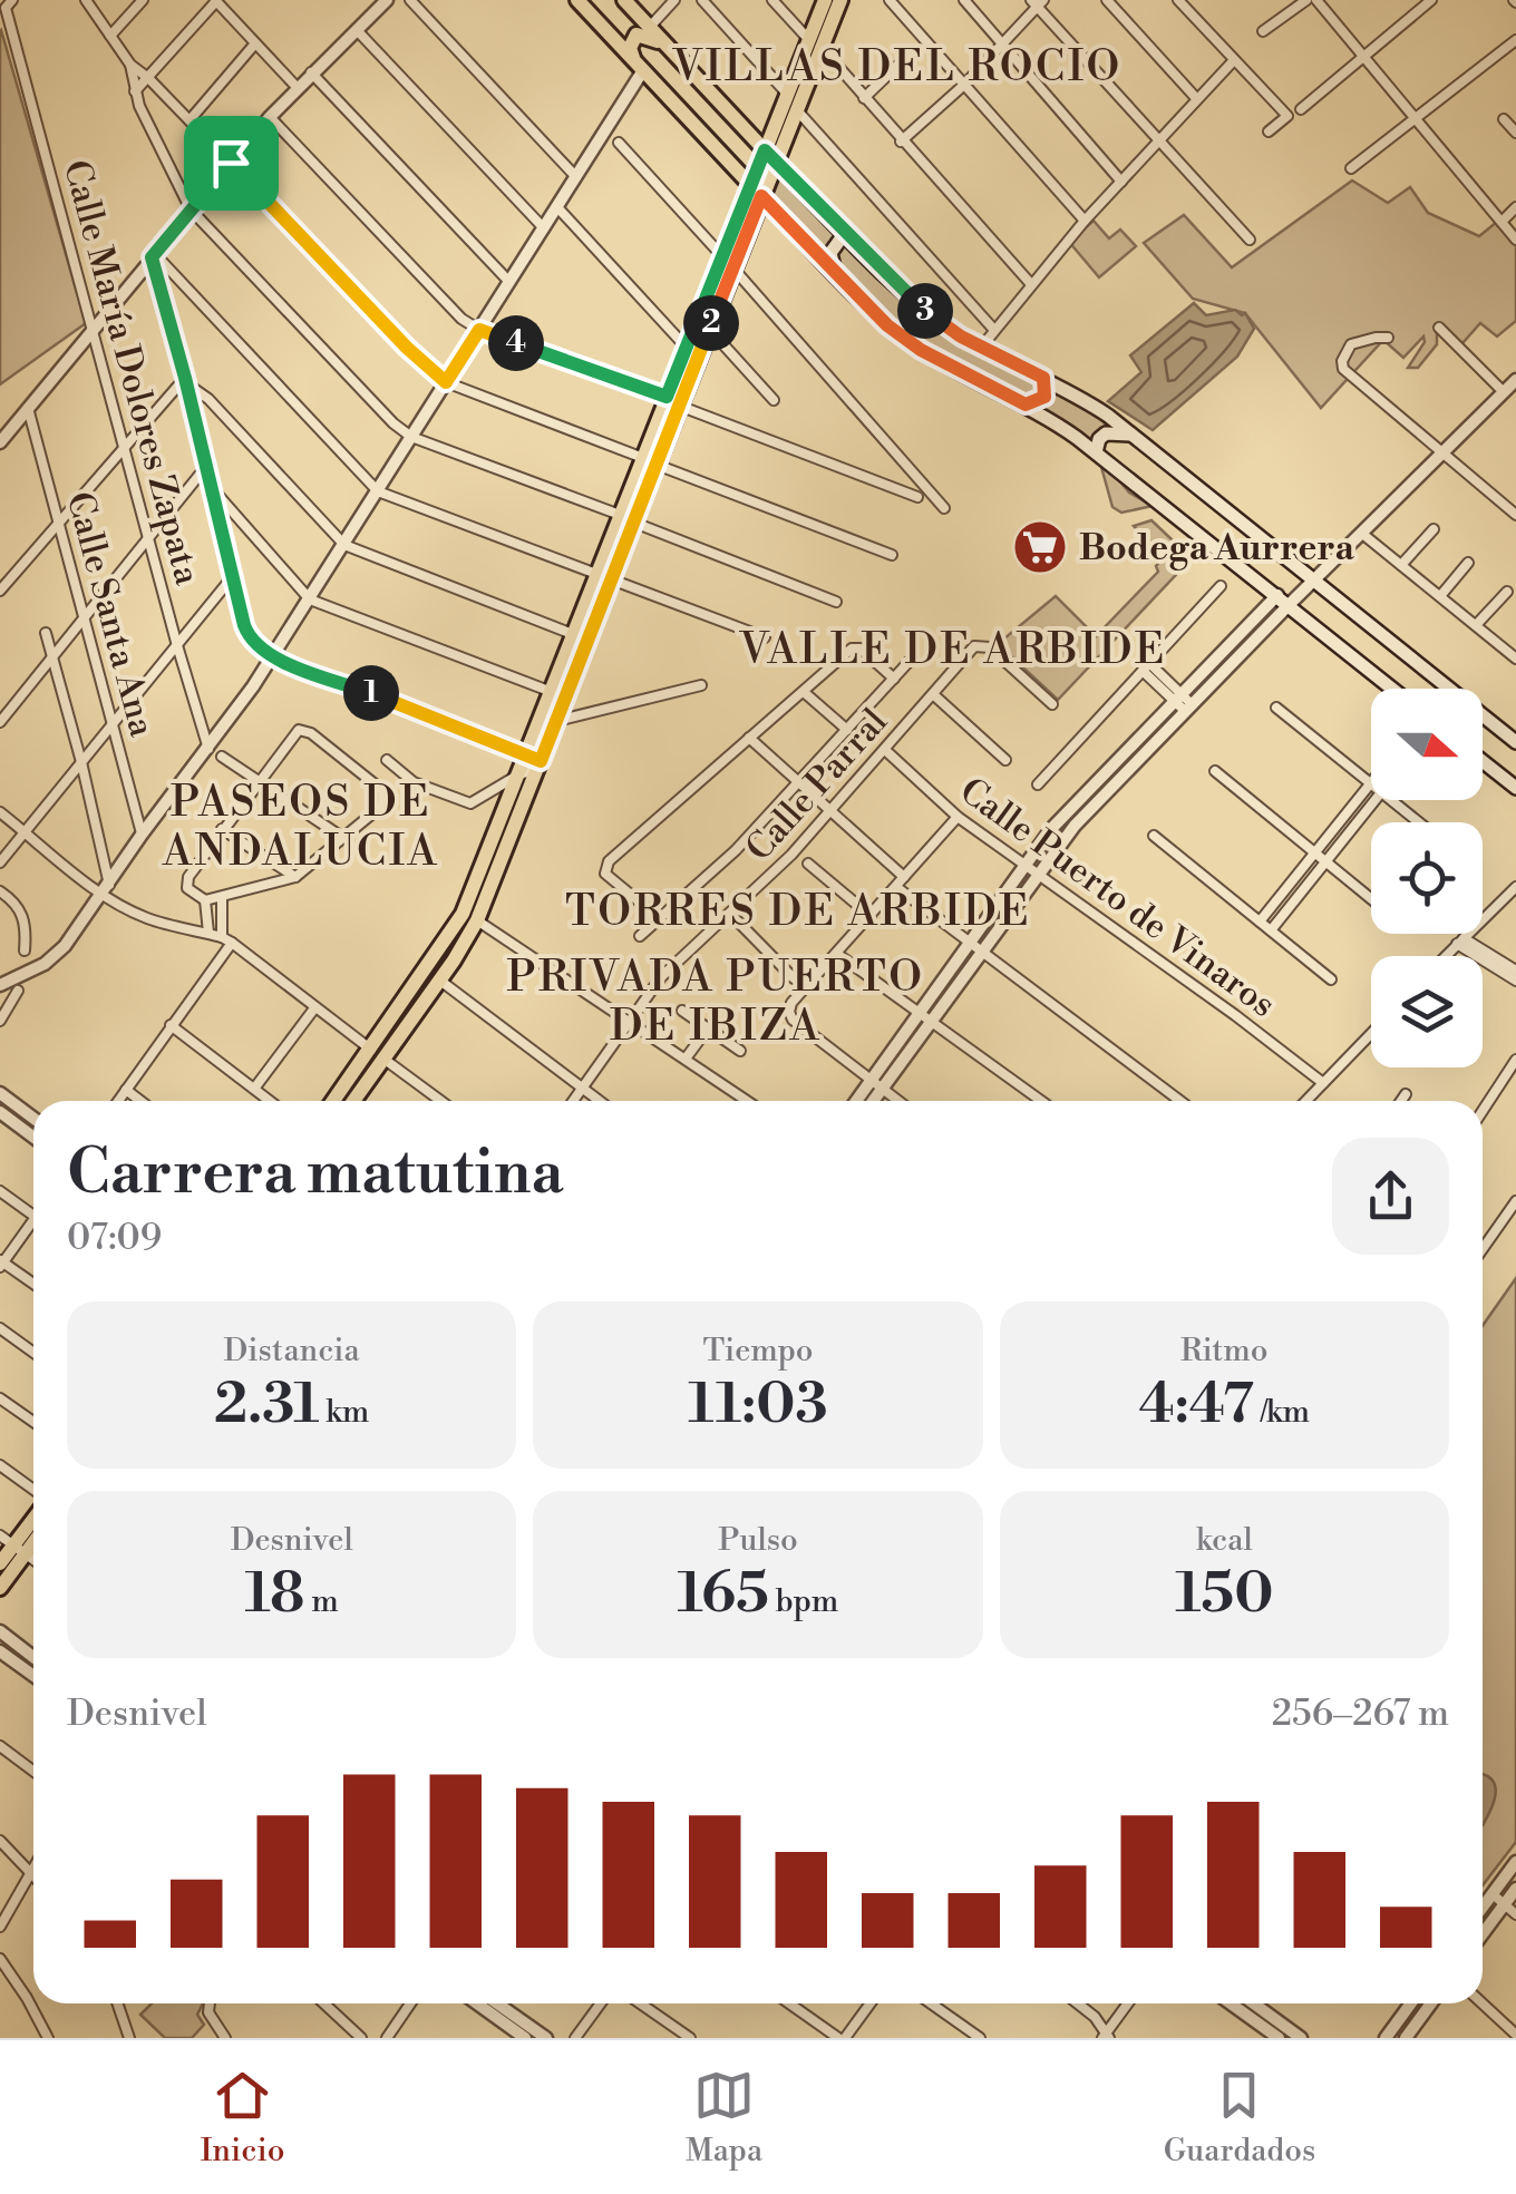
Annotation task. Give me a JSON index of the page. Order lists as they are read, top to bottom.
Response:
{
  "streets": {
    "street": [
      "Calle María Dolores Zapata",
      "Calle Santa Ana",
      "Calle Parral",
      "Calle Puerto de Vinaros"
    ]
  },
  "crossings": [
    ["Calle Parral", "Calle Puerto de Vinaros"]
  ],
  "districts": [
    "VILLAS DEL ROCIO",
    "VALLE DE ARBIDE",
    "PASEOS DE ANDALUCIA",
    "TORRES DE ARBIDE",
    "PRIVADA PUERTO DE IBIZA"
  ],
  "places": {
    "supermarket": ["Bodega Aurrera"]
  },
  "north": "right",
  "page": {
    "pins": [
      "3",
      "2",
      "4",
      "1"
    ],
    "heading": ["Carrera matutina", "07:09"],
    "stats": [
      ["Distancia", "2.31 km"],
      ["Tiempo", "11:03"],
      ["Ritmo", "4:47 /km"],
      ["Desnivel", "18 m"],
      ["Pulso", "165 bpm"],
      ["kcal", "150"]
    ],
    "chart": ["Desnivel", "256–267 m"],
    "tabs": ["Inicio", "Mapa", "Guardados"]
  }
}
